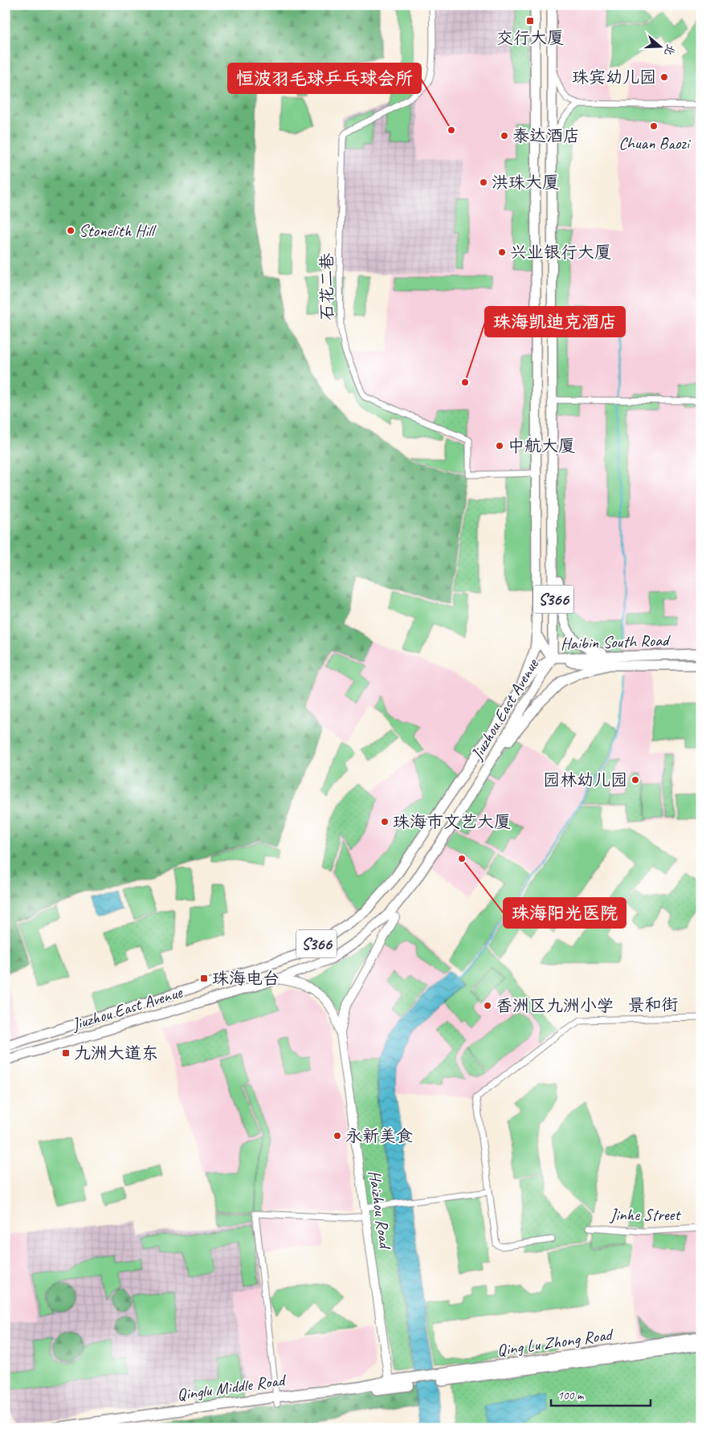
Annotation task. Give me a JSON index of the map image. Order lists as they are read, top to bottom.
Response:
{
  "streets": {
    "highway": ["Qing Lu Zhong Road", "Qinglu Middle Road"],
    "main road": ["S366", "Haibin South Road", "Jiuzhou East Avenue"],
    "street": [
      "石花二巷",
      "景和街",
      "Haizhou Road",
      "Jinhe Street"
    ]
  },
  "crossings": [
    ["石花二巷", "Jiuzhou East Avenue"],
    ["Haibin South Road", "Jiuzhou East Avenue"],
    ["Haizhou Road", "Qinglu Middle Road"],
    ["Qing Lu Zhong Road", "Qinglu Middle Road"]
  ],
  "places": {
    "transit": ["交行大厦", "珠海电台", "九洲大道东"],
    "other": [
      "珠宾幼儿园",
      "Chuan Baozi",
      "恒波羽毛球乒乓球会所",
      "泰达酒店",
      "洪珠大厦",
      "Stonelith Hill",
      "兴业银行大厦",
      "珠海凯迪克酒店",
      "中航大厦",
      "园林幼儿园",
      "珠海市文艺大厦",
      "珠海阳光医院",
      "香洲区九洲小学",
      "永新美食"
    ]
  },
  "scale_bar": "100 m",
  "north": "right"
}
